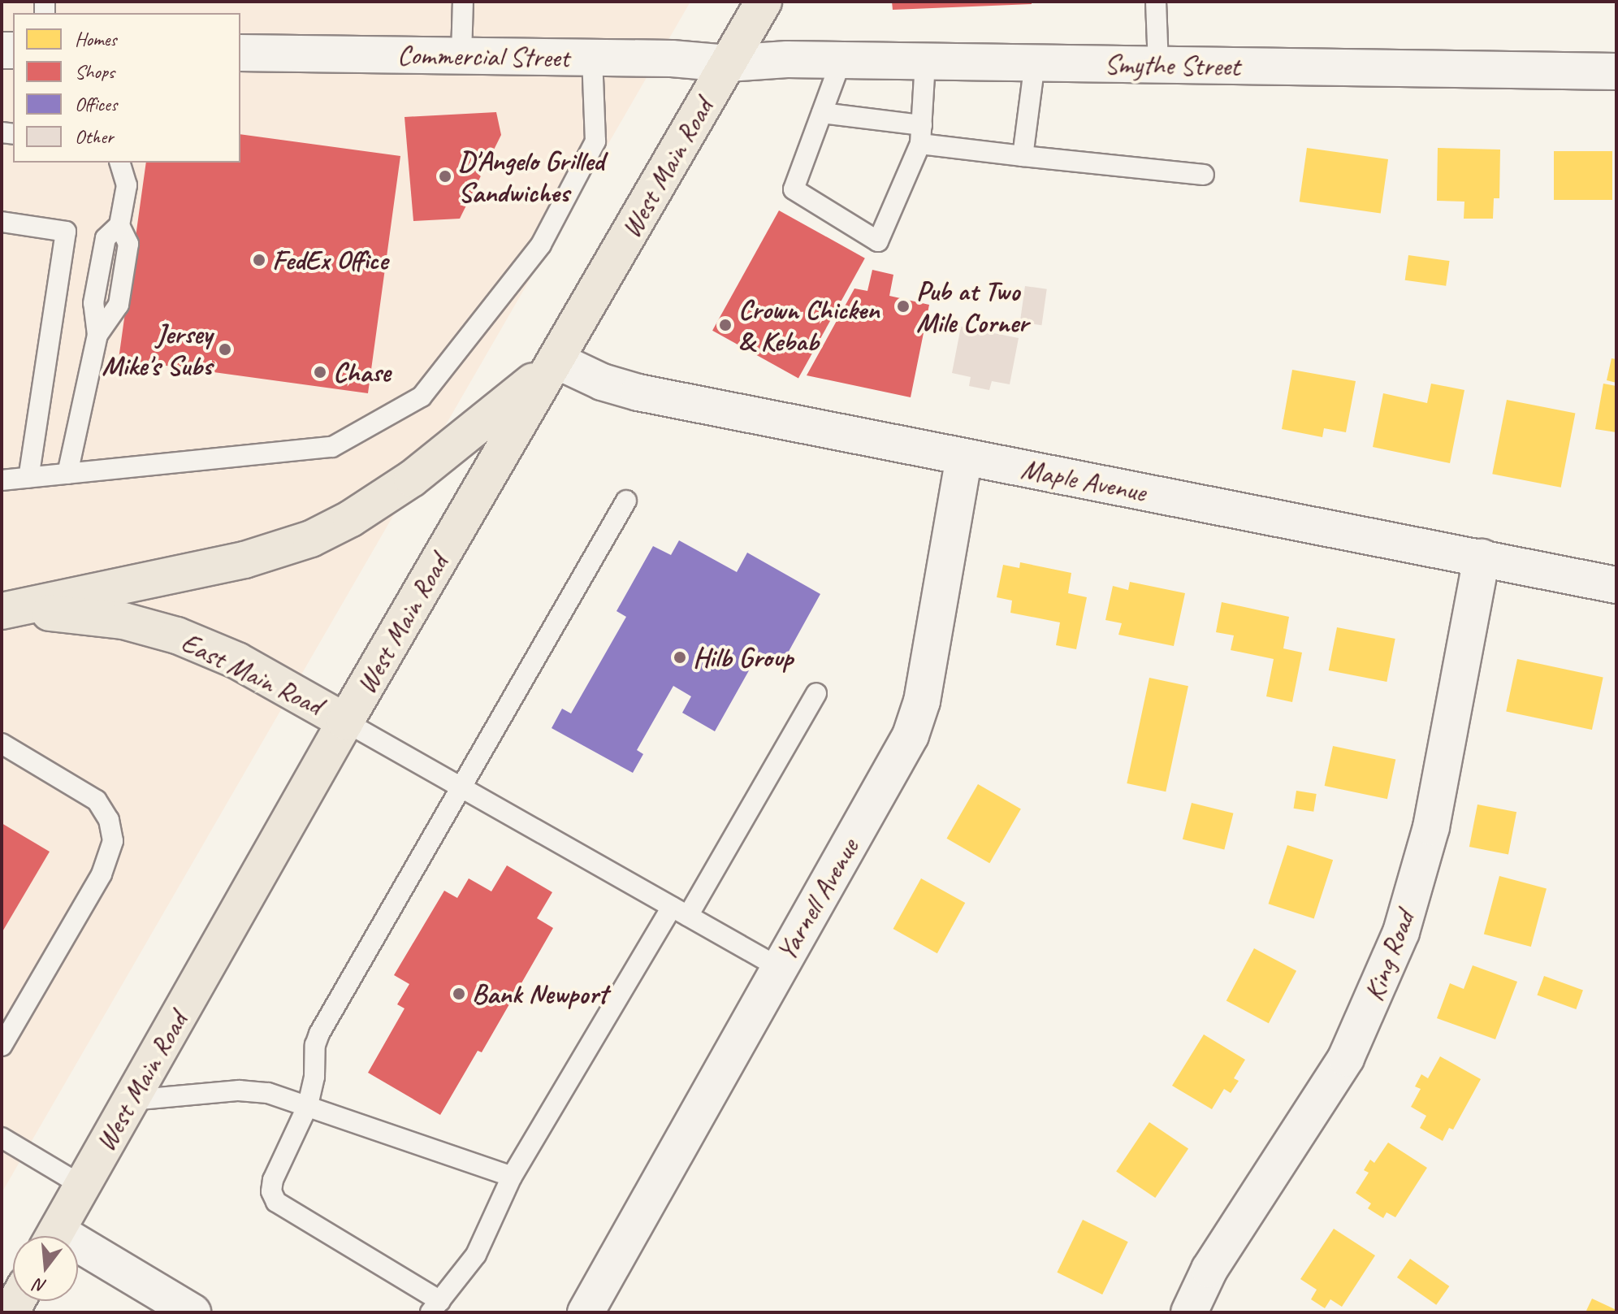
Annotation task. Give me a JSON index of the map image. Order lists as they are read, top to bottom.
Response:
{
  "streets": {
    "main road": ["West Main Road", "East Main Road"],
    "street": [
      "Commercial Street",
      "Smythe Street",
      "Maple Avenue",
      "Yarnell Avenue",
      "King Road"
    ]
  },
  "crossings": [
    ["Commercial Street", "Smythe Street"],
    ["Commercial Street", "West Main Road"],
    ["Smythe Street", "West Main Road"],
    ["West Main Road", "Maple Avenue"],
    ["West Main Road", "East Main Road"],
    ["Maple Avenue", "Yarnell Avenue"],
    ["Maple Avenue", "King Road"]
  ],
  "places": [
    "D'Angelo Grilled Sandwiches",
    "FedEx Office",
    "Pub at Two Mile Corner",
    "Crown Chicken & Kebab",
    "Jersey Mike's Subs",
    "Chase",
    "Hilb Group",
    "Bank Newport"
  ],
  "legend": [
    "Homes",
    "Shops",
    "Offices",
    "Other"
  ],
  "north": "bottom"
}
